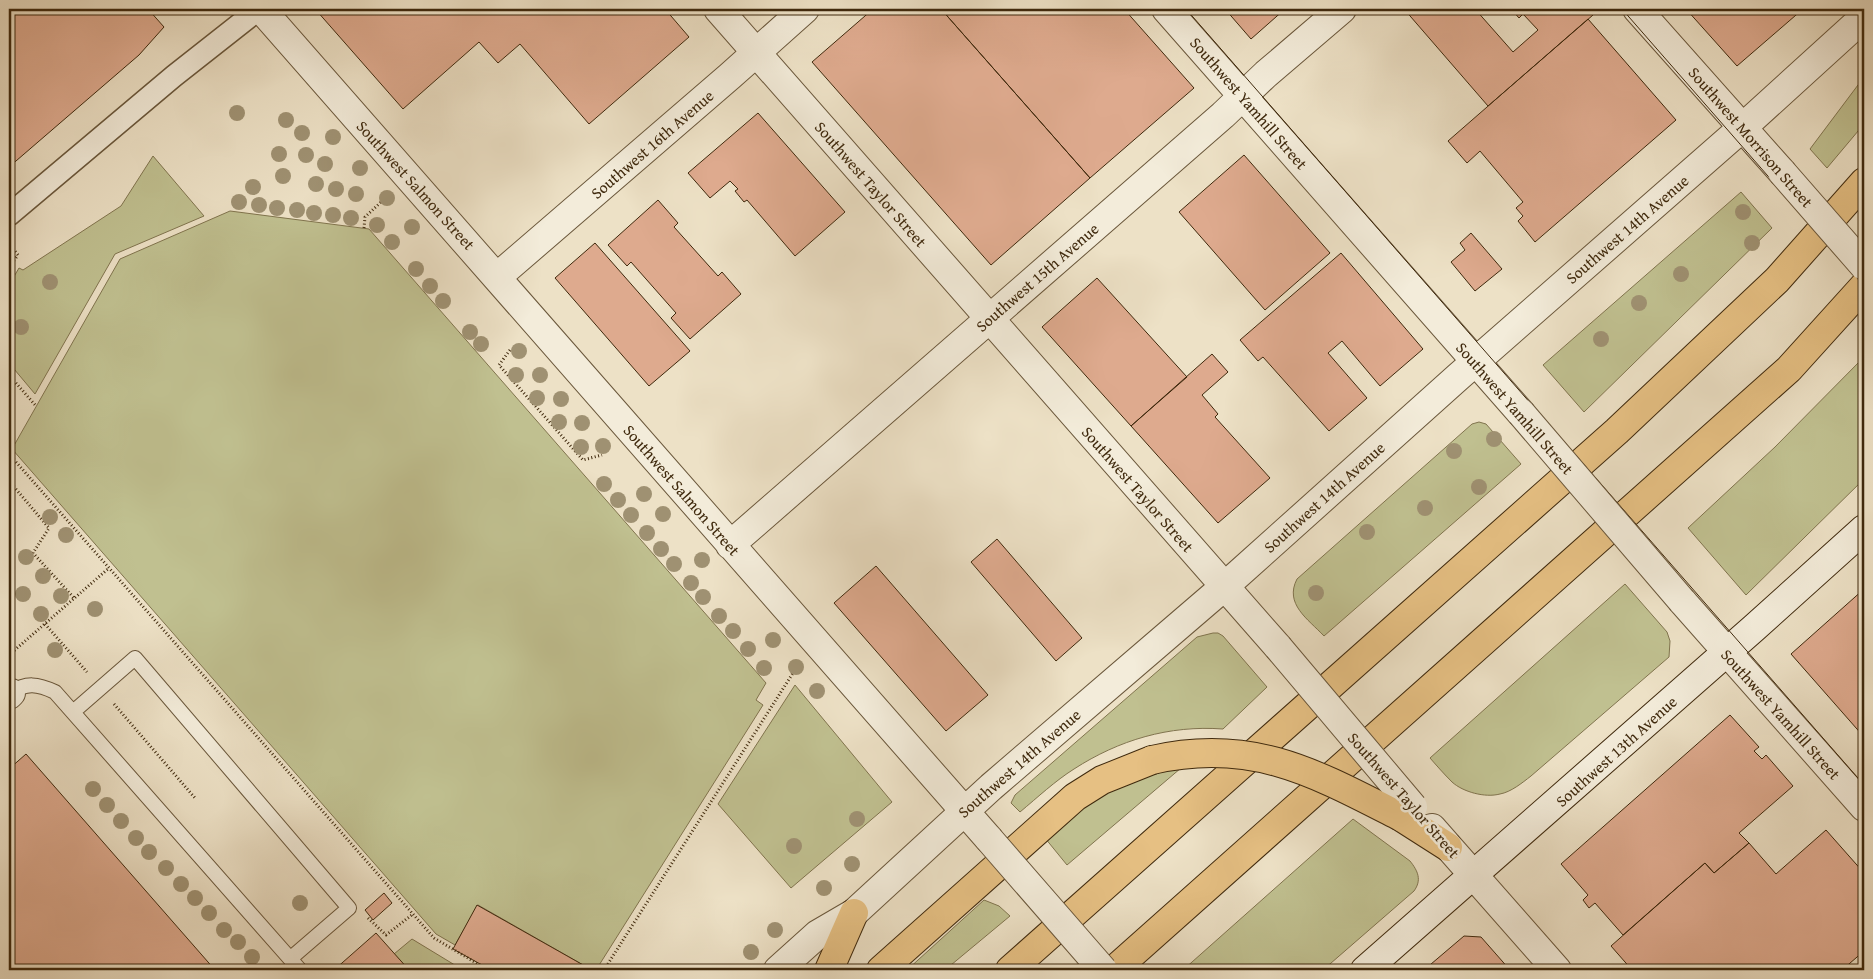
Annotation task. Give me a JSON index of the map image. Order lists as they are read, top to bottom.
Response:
{
  "streets": {
    "street": [
      "Southwest Yamhill Street",
      "Southwest Morrison Street",
      "Southwest 16th Avenue",
      "Southwest Taylor Street",
      "Southwest Salmon Street",
      "Southwest 14th Avenue",
      "Southwest 15th Avenue",
      "Southwest 13th Avenue"
    ]
  },
  "crossings": [
    ["Southwest Yamhill Street", "Southwest 14th Avenue"],
    ["Southwest Yamhill Street", "Southwest 15th Avenue"],
    ["Southwest Yamhill Street", "Southwest 13th Avenue"],
    ["Southwest Morrison Street", "Southwest 14th Avenue"],
    ["Southwest 16th Avenue", "Southwest Taylor Street"],
    ["Southwest 16th Avenue", "Southwest Salmon Street"],
    ["Southwest Taylor Street", "Southwest 14th Avenue"],
    ["Southwest Taylor Street", "Southwest 15th Avenue"],
    ["Southwest Taylor Street", "Southwest 13th Avenue"],
    ["Southwest Salmon Street", "Southwest 14th Avenue"],
    ["Southwest Salmon Street", "Southwest 15th Avenue"]
  ]
}
